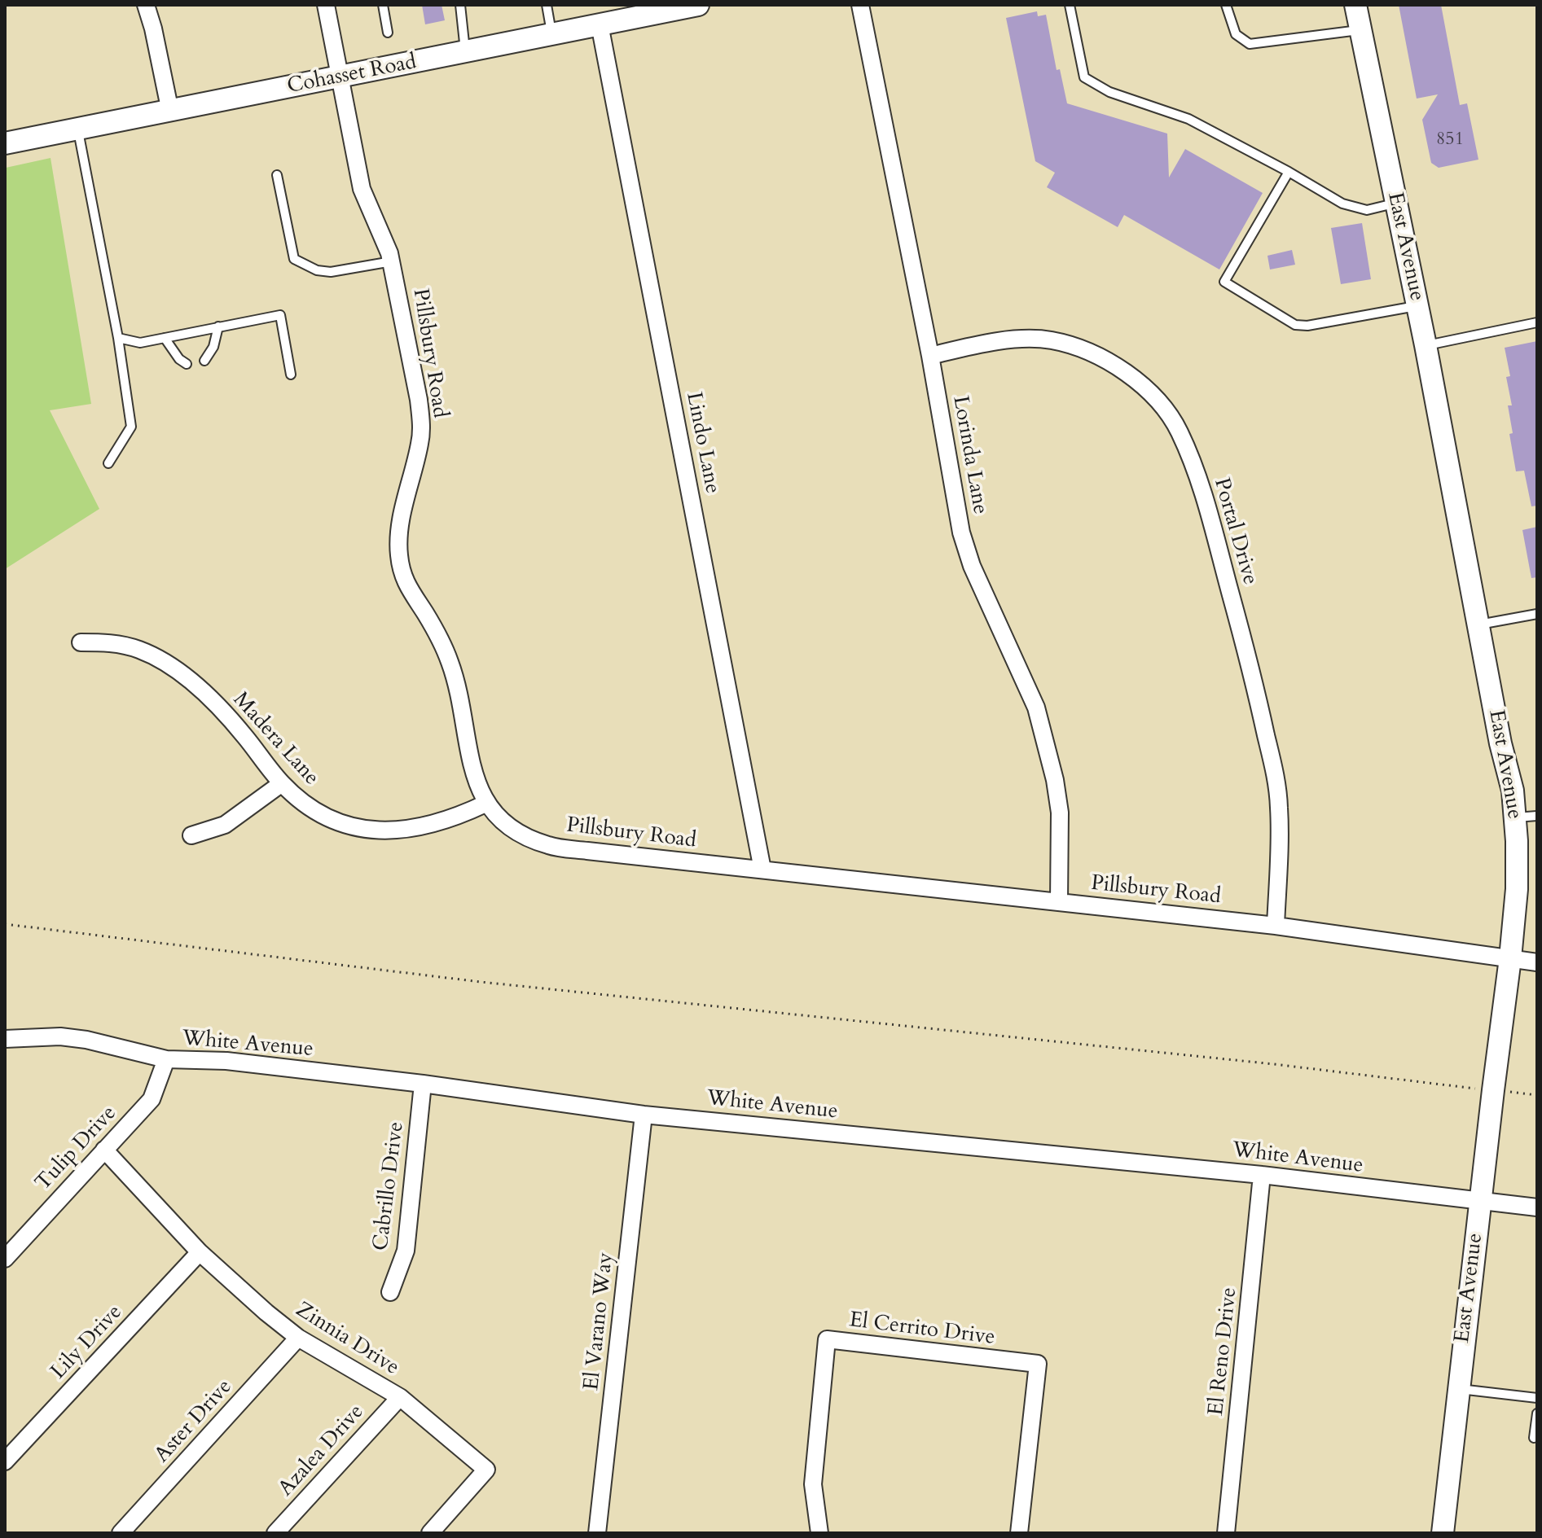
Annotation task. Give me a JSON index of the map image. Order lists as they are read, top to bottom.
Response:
{
  "streets": {
    "main road": ["Cohasset Road", "East Avenue"],
    "street": [
      "Pillsbury Road",
      "Lindo Lane",
      "Lorinda Lane",
      "Portal Drive",
      "Madera Lane",
      "White Avenue",
      "Tulip Drive",
      "Cabrillo Drive",
      "El Varano Way",
      "El Cerrito Drive",
      "Zinnia Drive",
      "Lily Drive",
      "El Reno Drive",
      "Aster Drive",
      "Azalea Drive"
    ]
  },
  "crossings": [
    ["Cohasset Road", "Pillsbury Road"],
    ["Cohasset Road", "Lindo Lane"],
    ["East Avenue", "Pillsbury Road"],
    ["East Avenue", "White Avenue"],
    ["Pillsbury Road", "Lindo Lane"],
    ["Pillsbury Road", "Lorinda Lane"],
    ["Pillsbury Road", "Portal Drive"],
    ["Pillsbury Road", "Madera Lane"],
    ["Lorinda Lane", "Portal Drive"],
    ["White Avenue", "Tulip Drive"],
    ["White Avenue", "Cabrillo Drive"],
    ["White Avenue", "El Varano Way"],
    ["White Avenue", "El Reno Drive"],
    ["Tulip Drive", "Zinnia Drive"],
    ["Zinnia Drive", "Lily Drive"],
    ["Zinnia Drive", "Aster Drive"],
    ["Zinnia Drive", "Azalea Drive"]
  ],
  "house_numbers": ["851"]
}
